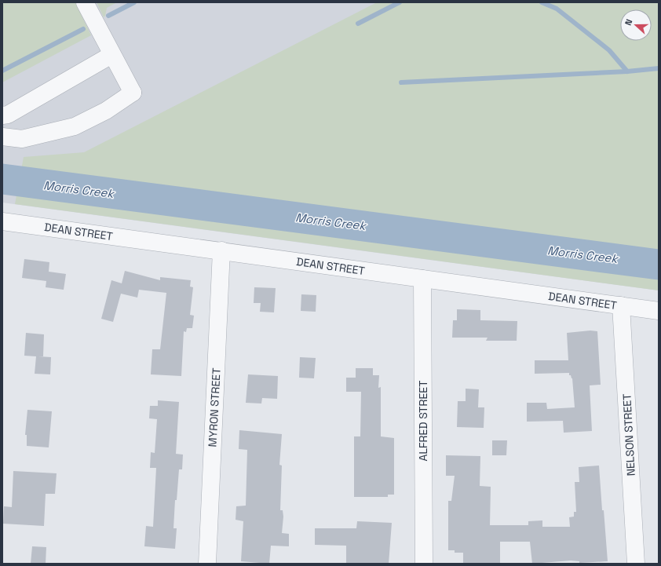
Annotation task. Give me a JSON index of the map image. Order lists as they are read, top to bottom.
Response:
{
  "streets": {
    "street": [
      "DEAN STREET",
      "MYRON STREET",
      "ALFRED STREET",
      "NELSON STREET"
    ]
  },
  "crossings": [
    ["DEAN STREET", "MYRON STREET"],
    ["DEAN STREET", "ALFRED STREET"],
    ["DEAN STREET", "NELSON STREET"]
  ],
  "water": ["Morris Creek"],
  "north": "left"
}
